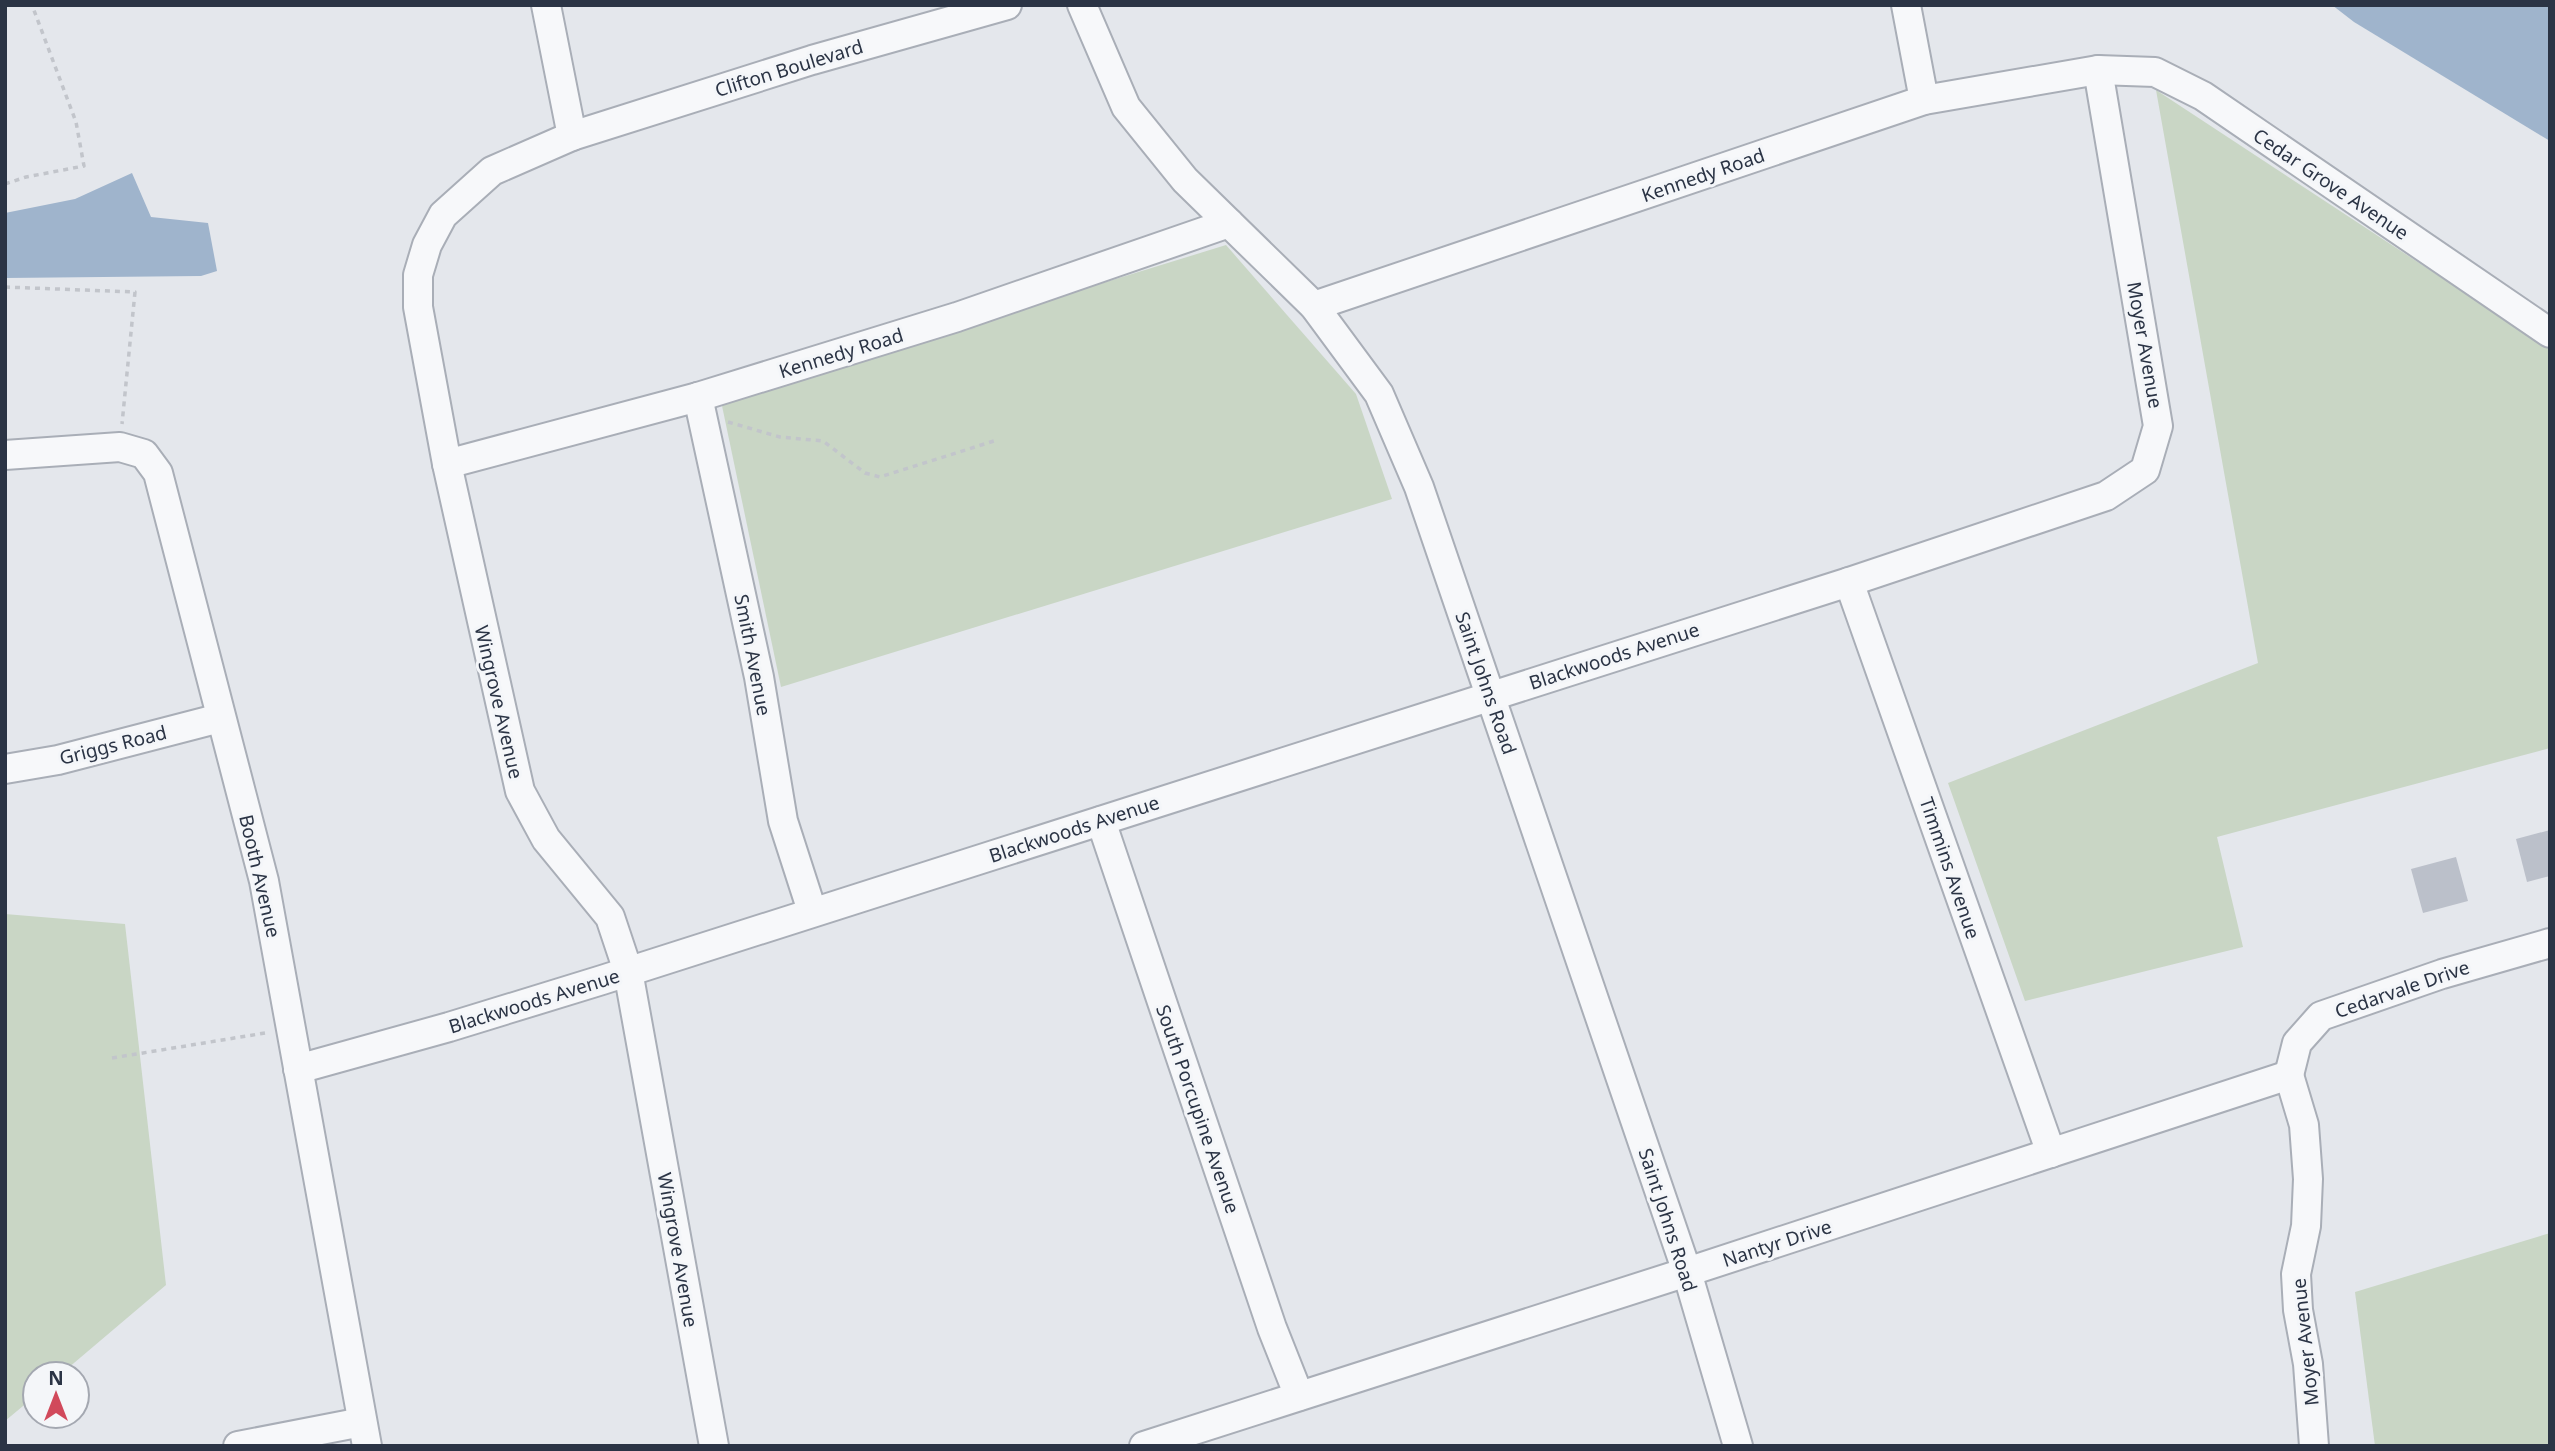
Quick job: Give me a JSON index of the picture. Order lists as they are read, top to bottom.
{
  "streets": {
    "street": [
      "Clifton Boulevard",
      "Kennedy Road",
      "Cedar Grove Avenue",
      "Moyer Avenue",
      "Smith Avenue",
      "Blackwoods Avenue",
      "Saint Johns Road",
      "Wingrove Avenue",
      "Griggs Road",
      "Timmins Avenue",
      "Booth Avenue",
      "Cedarvale Drive",
      "South Porcupine Avenue",
      "Nantyr Drive"
    ]
  },
  "crossings": [
    ["Clifton Boulevard", "Wingrove Avenue"],
    ["Kennedy Road", "Cedar Grove Avenue"],
    ["Kennedy Road", "Moyer Avenue"],
    ["Kennedy Road", "Smith Avenue"],
    ["Kennedy Road", "Saint Johns Road"],
    ["Kennedy Road", "Wingrove Avenue"],
    ["Cedar Grove Avenue", "Moyer Avenue"],
    ["Moyer Avenue", "Blackwoods Avenue"],
    ["Moyer Avenue", "Timmins Avenue"],
    ["Moyer Avenue", "Cedarvale Drive"],
    ["Moyer Avenue", "Nantyr Drive"],
    ["Smith Avenue", "Blackwoods Avenue"],
    ["Blackwoods Avenue", "Saint Johns Road"],
    ["Blackwoods Avenue", "Wingrove Avenue"],
    ["Blackwoods Avenue", "Timmins Avenue"],
    ["Blackwoods Avenue", "Booth Avenue"],
    ["Blackwoods Avenue", "South Porcupine Avenue"],
    ["Saint Johns Road", "Nantyr Drive"],
    ["Griggs Road", "Booth Avenue"],
    ["Timmins Avenue", "Nantyr Drive"],
    ["Cedarvale Drive", "Nantyr Drive"],
    ["South Porcupine Avenue", "Nantyr Drive"]
  ],
  "north": "top"
}
